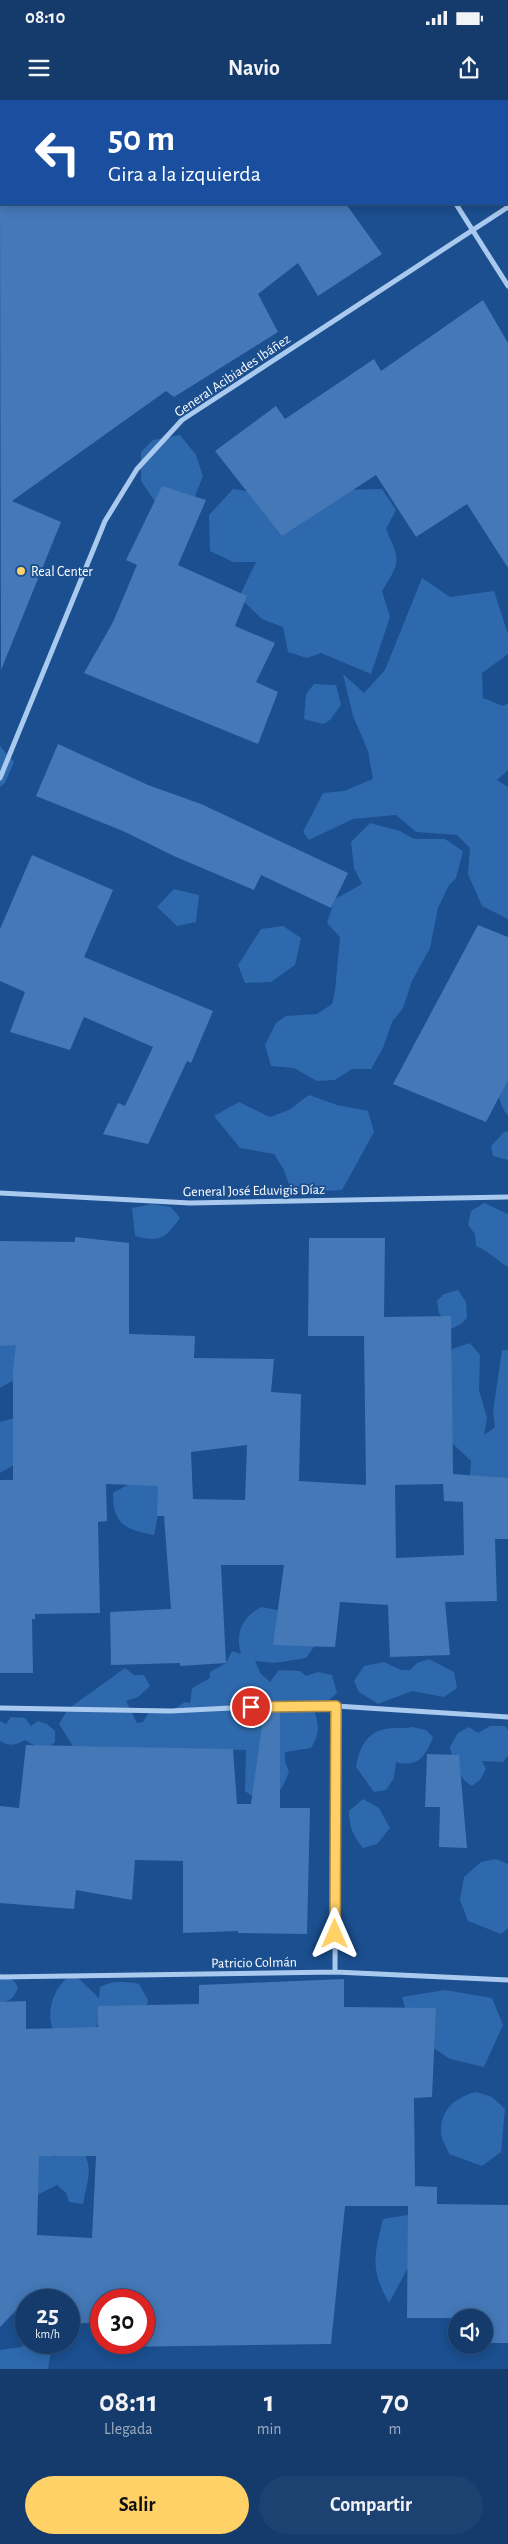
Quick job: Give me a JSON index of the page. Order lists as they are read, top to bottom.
{
  "streets": {
    "street": ["General Acibiades Ibáñez", "General José Eduvigis Díaz", "Patricio Colmán"]
  },
  "places": ["Real Center"],
  "page": {
    "status": "08:10",
    "header": "Navio",
    "turn": ["50 m", "Gira a la izquierda"],
    "speed": "25 km/h",
    "limit": "30",
    "eta": [
      "08:11",
      "Llegada",
      "1",
      "min",
      "70",
      "m"
    ],
    "buttons": ["Salir", "Compartir"]
  }
}
